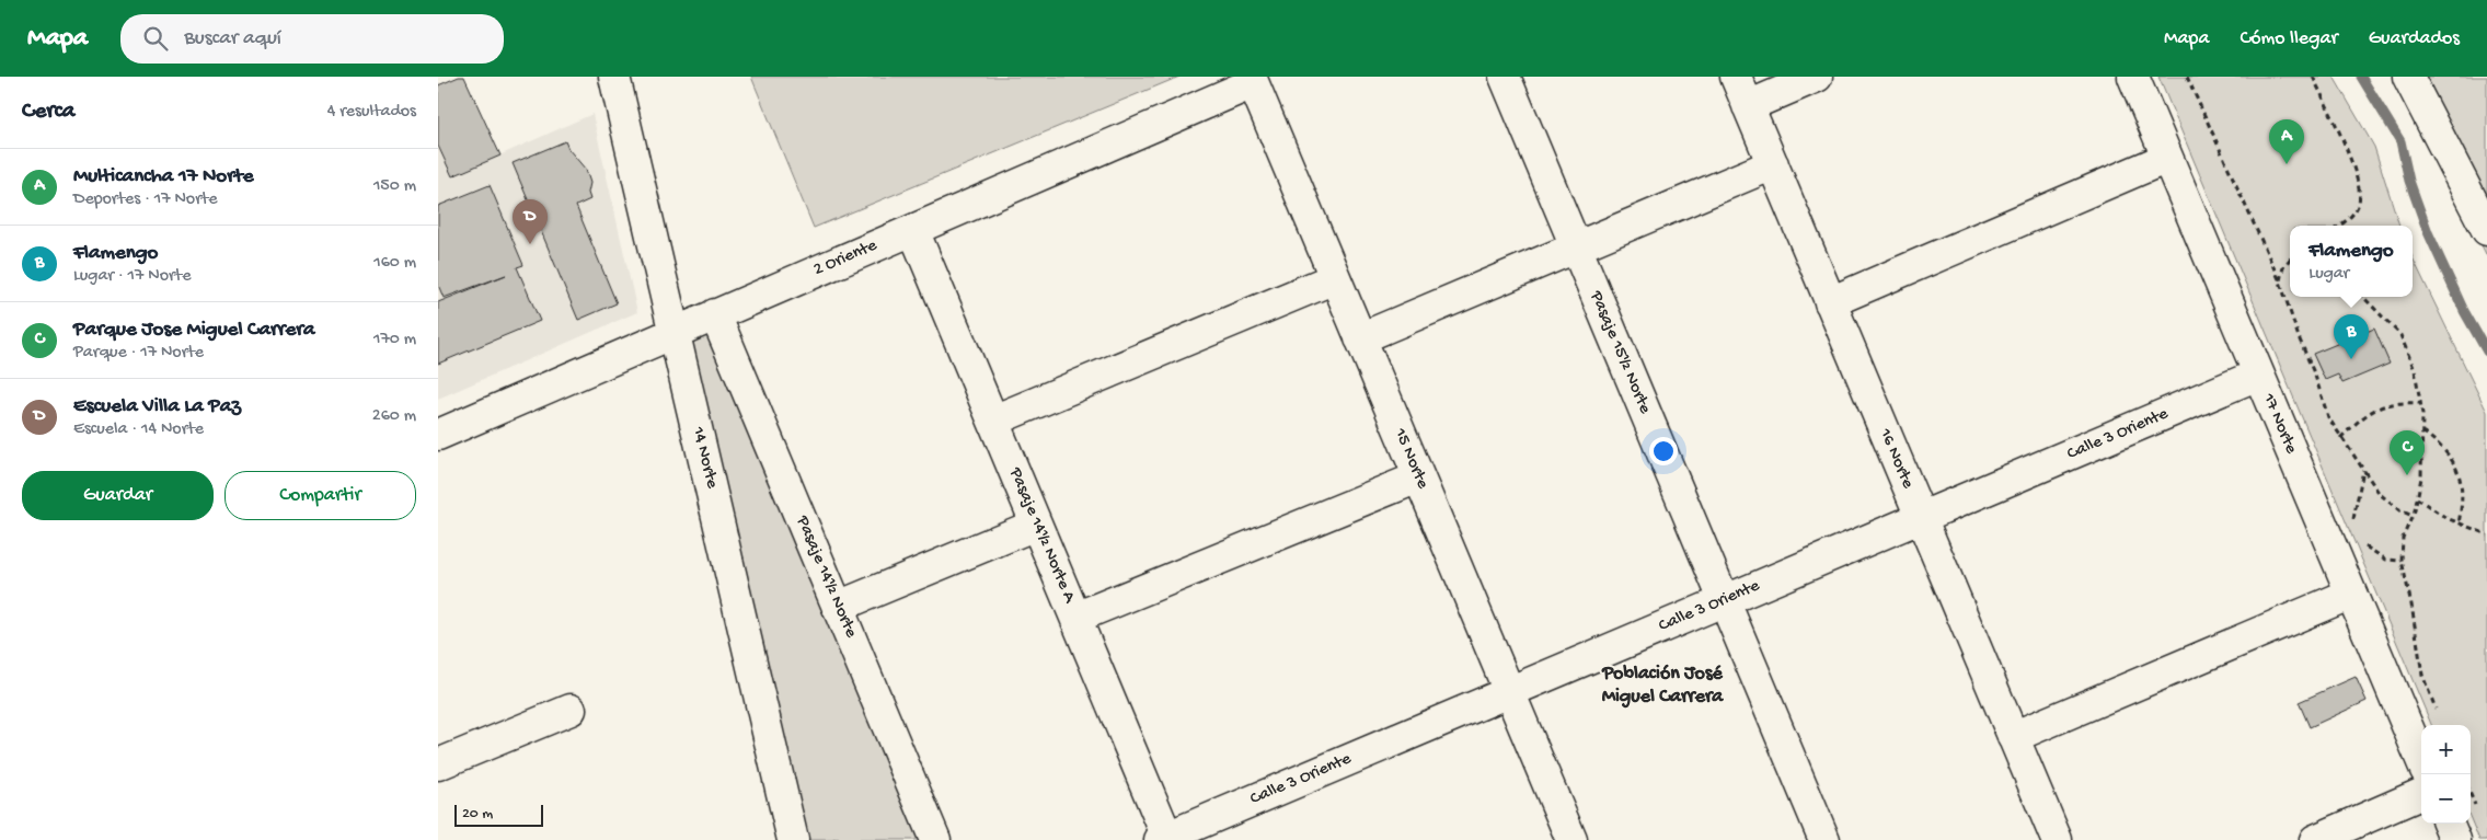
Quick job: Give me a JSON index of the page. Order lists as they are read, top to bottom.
{
  "streets": {
    "street": [
      "2 Oriente",
      "Pasaje 15½ Norte",
      "17 Norte",
      "Calle 3 Oriente",
      "14 Norte",
      "15 Norte",
      "16 Norte",
      "Pasaje 14½ Norte A",
      "Pasaje 14½ Norte"
    ]
  },
  "crossings": [
    ["2 Oriente", "14 Norte"],
    ["2 Oriente", "15 Norte"],
    ["2 Oriente", "Pasaje 14½ Norte A"],
    ["2 Oriente", "Pasaje 14½ Norte"],
    ["Pasaje 15½ Norte", "Calle 3 Oriente"],
    ["17 Norte", "Calle 3 Oriente"],
    ["Calle 3 Oriente", "15 Norte"],
    ["Calle 3 Oriente", "16 Norte"],
    ["Calle 3 Oriente", "Pasaje 14½ Norte A"]
  ],
  "districts": ["Población José Miguel Carrera"],
  "scale_bar": "20 m",
  "page": {
    "header": "Mapa",
    "search": "Buscar aquí",
    "nav": ["Mapa", "Cómo llegar", "Guardados"],
    "heading": ["Cerca", "4 resultados"],
    "pins": [
      "A",
      "D",
      "B",
      "C"
    ],
    "list": [
      {
        "mark": "A",
        "name": "Multicancha 17 Norte",
        "note": "Deportes · 17 Norte",
        "value": "150 m"
      },
      {
        "mark": "B",
        "name": "Flamengo",
        "note": "Lugar · 17 Norte",
        "value": "160 m"
      },
      {
        "mark": "C",
        "name": "Parque Jose Miguel Carrera",
        "note": "Parque · 17 Norte",
        "value": "170 m"
      },
      {
        "mark": "D",
        "name": "Escuela Villa La Paz",
        "note": "Escuela · 14 Norte",
        "value": "260 m"
      }
    ],
    "popup": ["Flamengo", "Lugar"],
    "buttons": ["Guardar", "Compartir"],
    "map_buttons": ["+", "−"],
    "scale": "20 m"
  }
}
